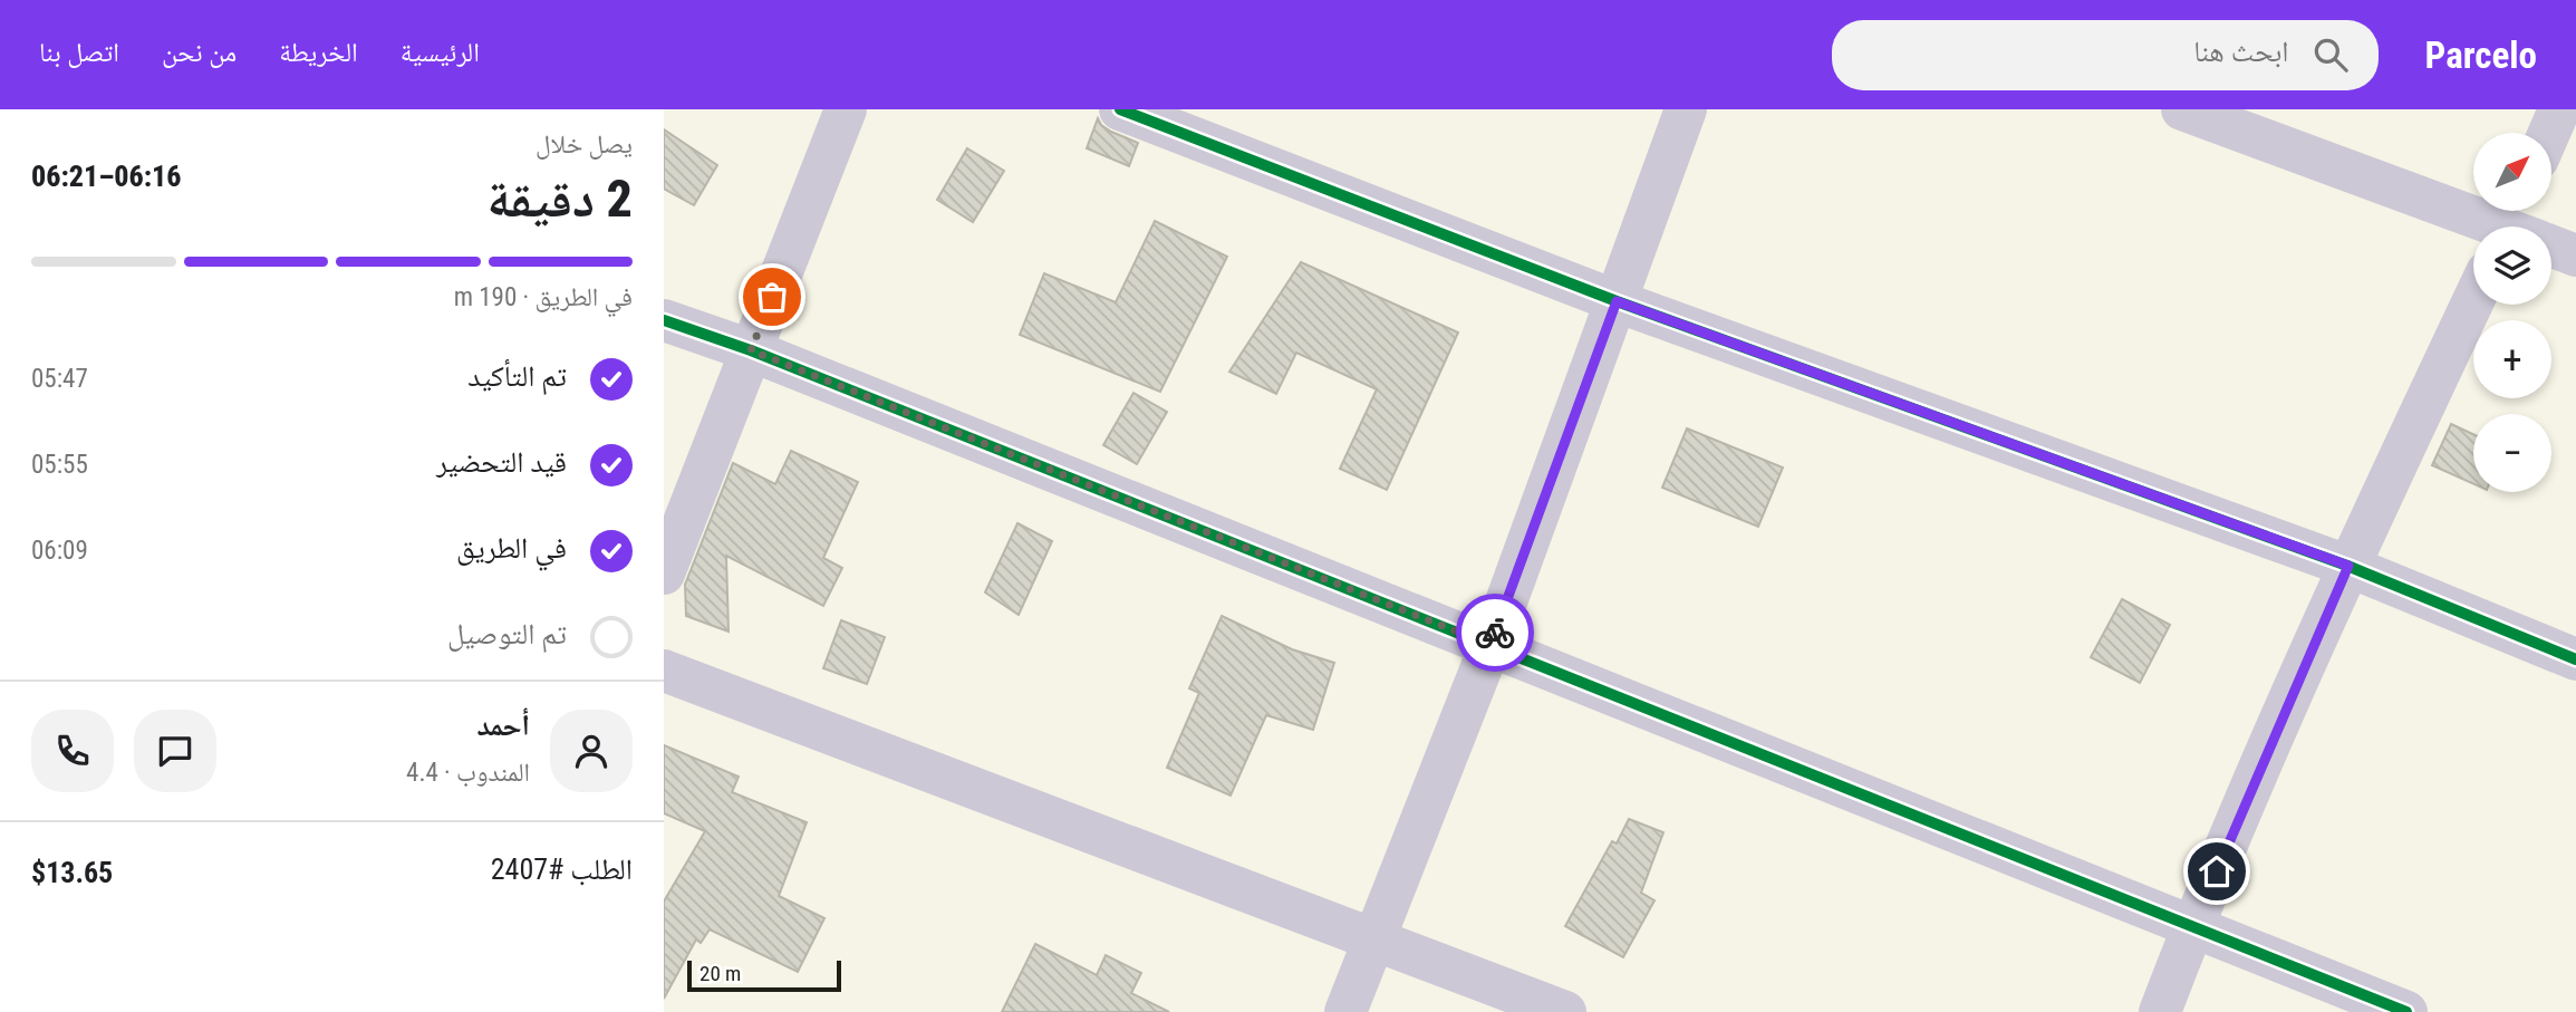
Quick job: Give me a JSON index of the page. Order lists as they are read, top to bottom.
{
  "scale_bar": "20 m",
  "north": "top right",
  "page": {
    "header": "Parcelo",
    "search": "ابحث هنا",
    "nav": [
      "الرئيسية",
      "الخريطة",
      "من نحن",
      "اتصل بنا"
    ],
    "heading": ["2 دقيقة", "يصل خلال", "06:16–06:21"],
    "panel": [
      "أحمد",
      "المندوب · 4.4",
      "الطلب #2407",
      "$13.65"
    ],
    "map_buttons": ["+", "−"],
    "bar": "في الطريق · 190 m",
    "list": [
      ["تم التأكيد", "05:47"],
      ["قيد التحضير", "05:55"],
      ["في الطريق", "06:09"],
      "تم التوصيل"
    ],
    "scale": "20 m"
  }
}
